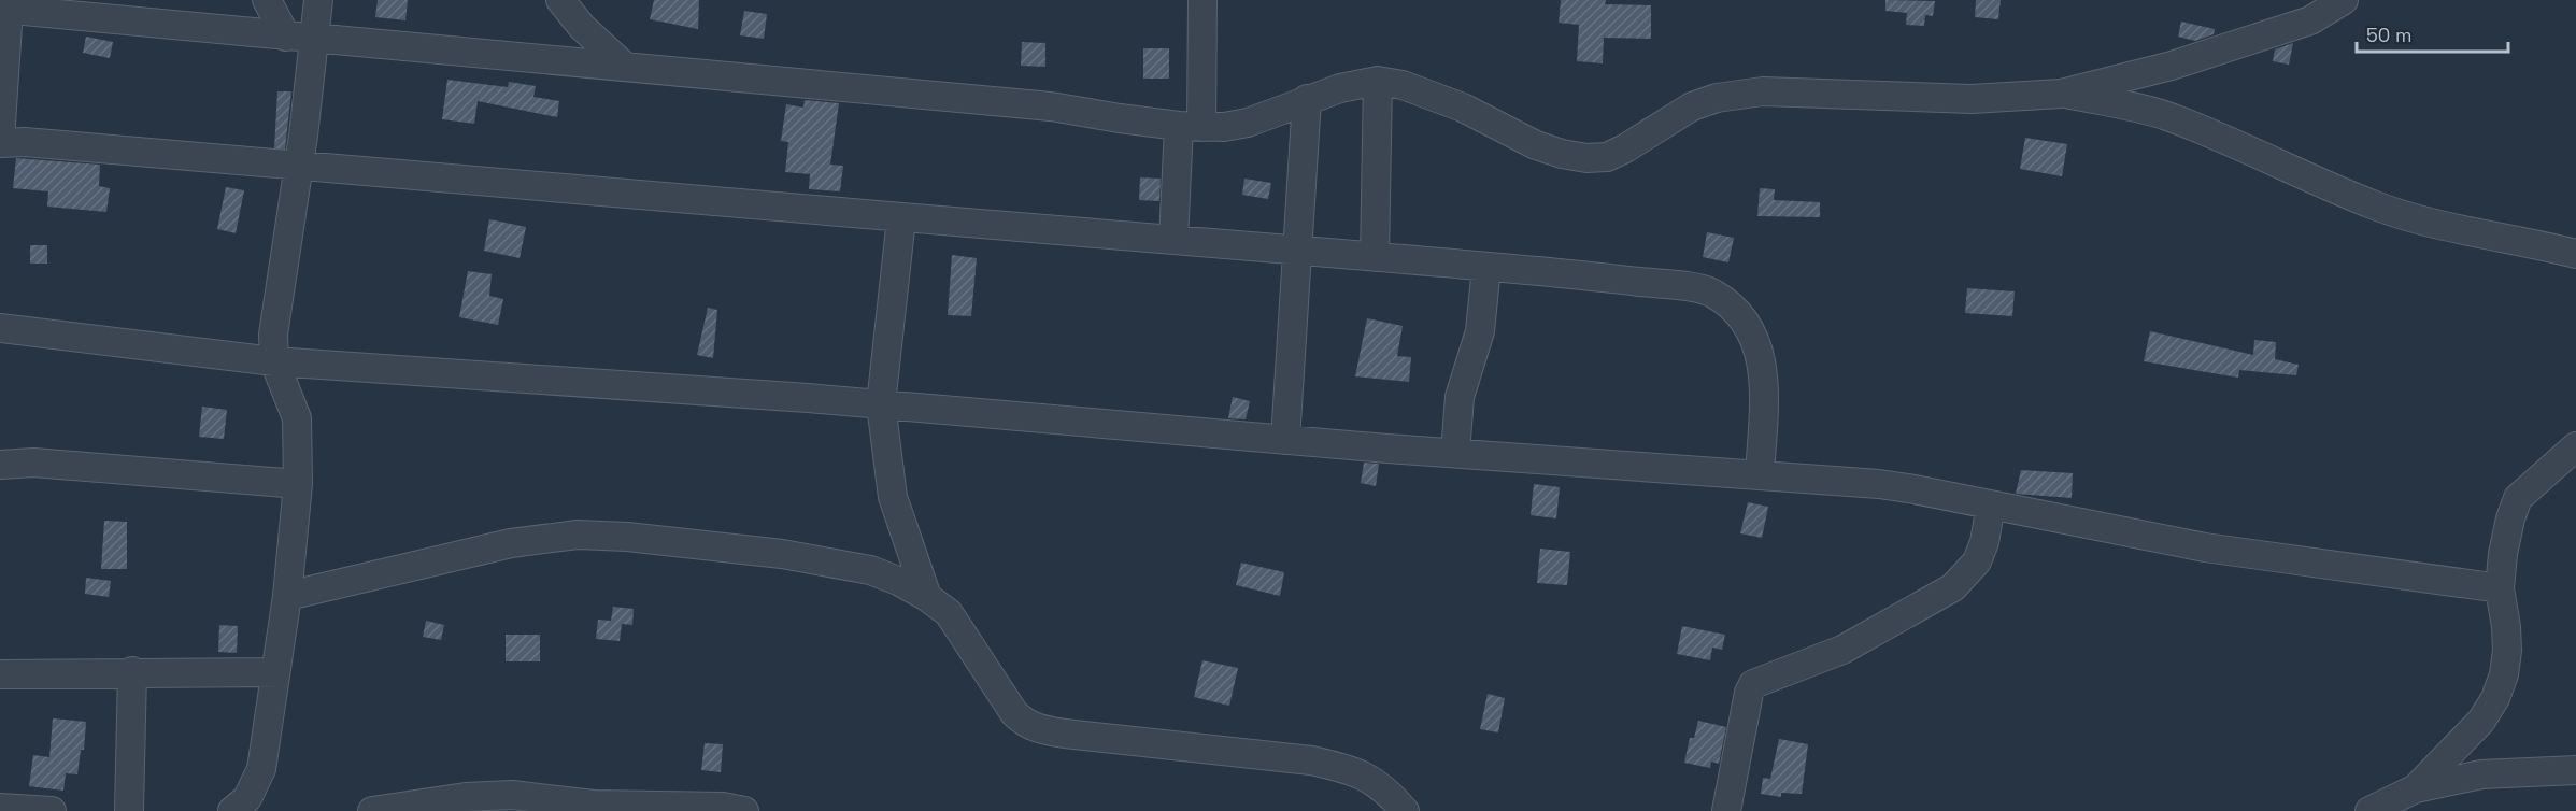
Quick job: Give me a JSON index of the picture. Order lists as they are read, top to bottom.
{
  "scale_bar": "50 m"
}
